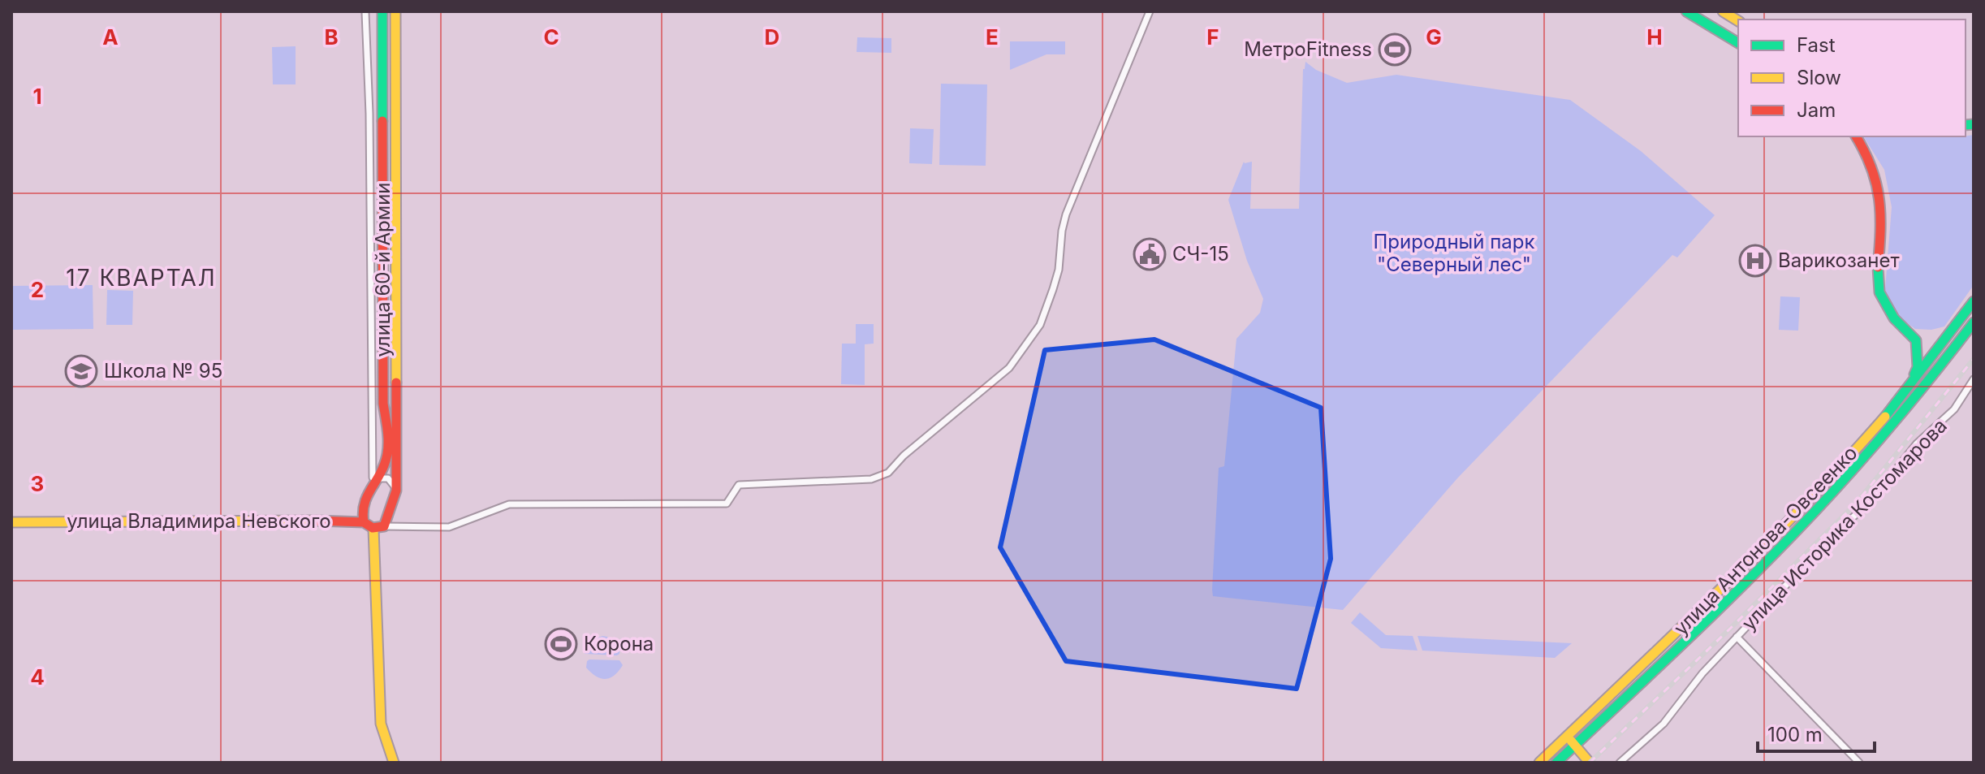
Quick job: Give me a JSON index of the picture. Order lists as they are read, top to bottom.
{
  "streets": {
    "main road": ["улица 60-й Армии", "улица Владимира Невского", "улица Антонова-Овсеенко"],
    "street": ["улица Историка Костомарова"]
  },
  "crossings": [
    ["улица 60-й Армии", "улица Владимира Невского"]
  ],
  "districts": ["17 КВАРТАЛ"],
  "parks": ["Природный парк \"Северный лес\""],
  "places": {
    "sports": ["МетроFitness", "Корона"],
    "public building": ["СЧ-15"],
    "hospital": ["Варикозанет"],
    "school or university": ["Школа № 95"]
  },
  "legend": ["Fast", "Slow", "Jam"],
  "scale_bar": "100 m",
  "grid": {
    "columns": [
      "A",
      "B",
      "C",
      "D",
      "E",
      "F",
      "G",
      "H"
    ],
    "rows": [
      "1",
      "2",
      "3",
      "4"
    ]
  }
}
